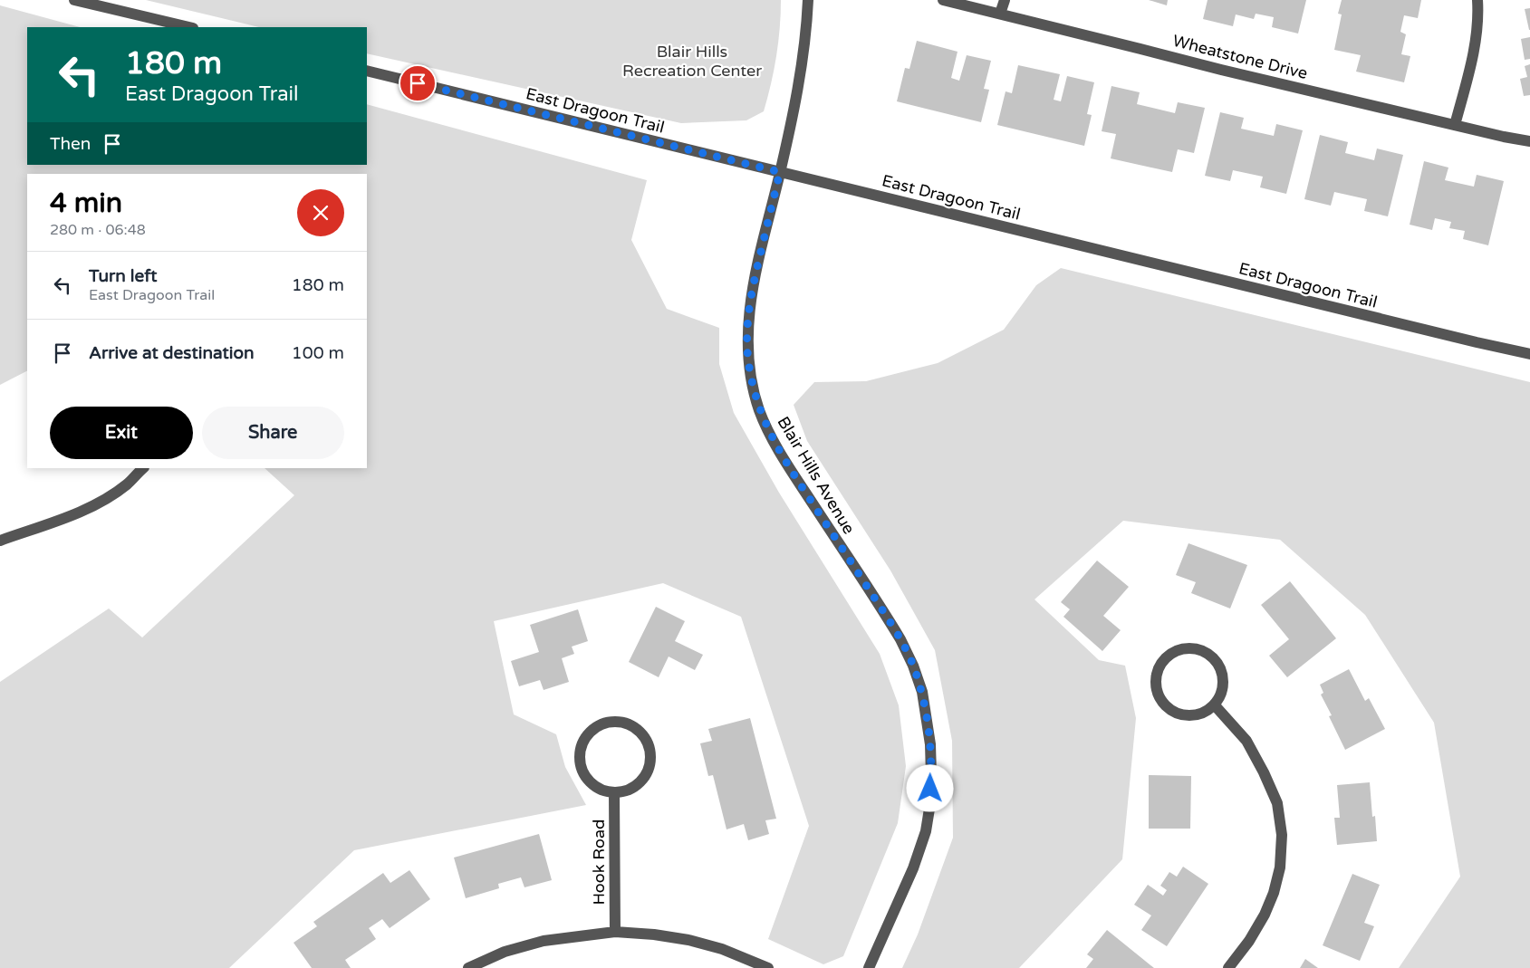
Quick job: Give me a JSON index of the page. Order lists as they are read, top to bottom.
{
  "streets": {
    "street": [
      "Wheatstone Drive",
      "East Dragoon Trail",
      "Blair Hills Avenue",
      "Hook Road"
    ]
  },
  "crossings": [
    ["East Dragoon Trail", "Blair Hills Avenue"]
  ],
  "parks": ["Blair Hills Recreation Center"],
  "page": {
    "turn": ["180 m", "East Dragoon Trail"],
    "then": "Then",
    "heading": ["4 min", "280 m · 06:48"],
    "list": [
      {
        "name": "Turn left",
        "note": "East Dragoon Trail",
        "value": "180 m"
      },
      {
        "name": "Arrive at destination",
        "value": "100 m"
      }
    ],
    "buttons": ["Exit", "Share"]
  }
}
